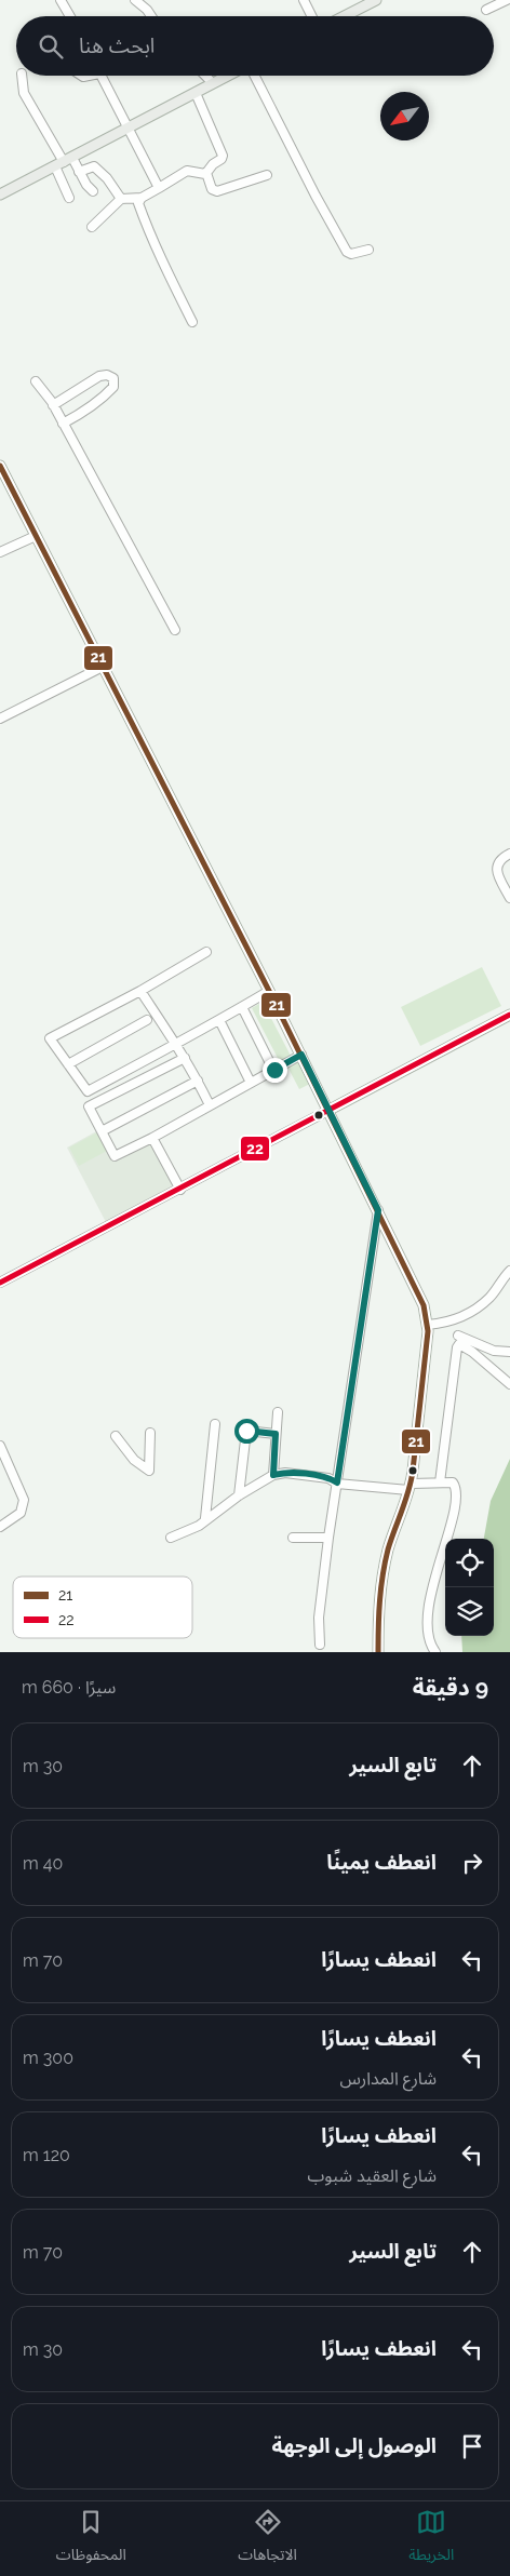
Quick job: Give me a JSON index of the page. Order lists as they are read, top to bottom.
{
  "lines": ["transit line 21", "transit line 22"],
  "legend": ["21", "22"],
  "north": "bottom left",
  "page": {
    "search": "ابحث هنا",
    "heading": ["9 دقيقة", "سيرًا · 660 m"],
    "list": [
      ["تابع السير", "30 m"],
      ["انعطف يمينًا", "40 m"],
      ["انعطف يسارًا", "70 m"],
      ["انعطف يسارًا", "شارع المدارس", "300 m"],
      ["انعطف يسارًا", "شارع العقيد شبوب", "120 m"],
      ["تابع السير", "70 m"],
      ["انعطف يسارًا", "30 m"],
      "الوصول إلى الوجهة"
    ],
    "nav": ["الخريطة", "الاتجاهات", "المحفوظات"]
  }
}
